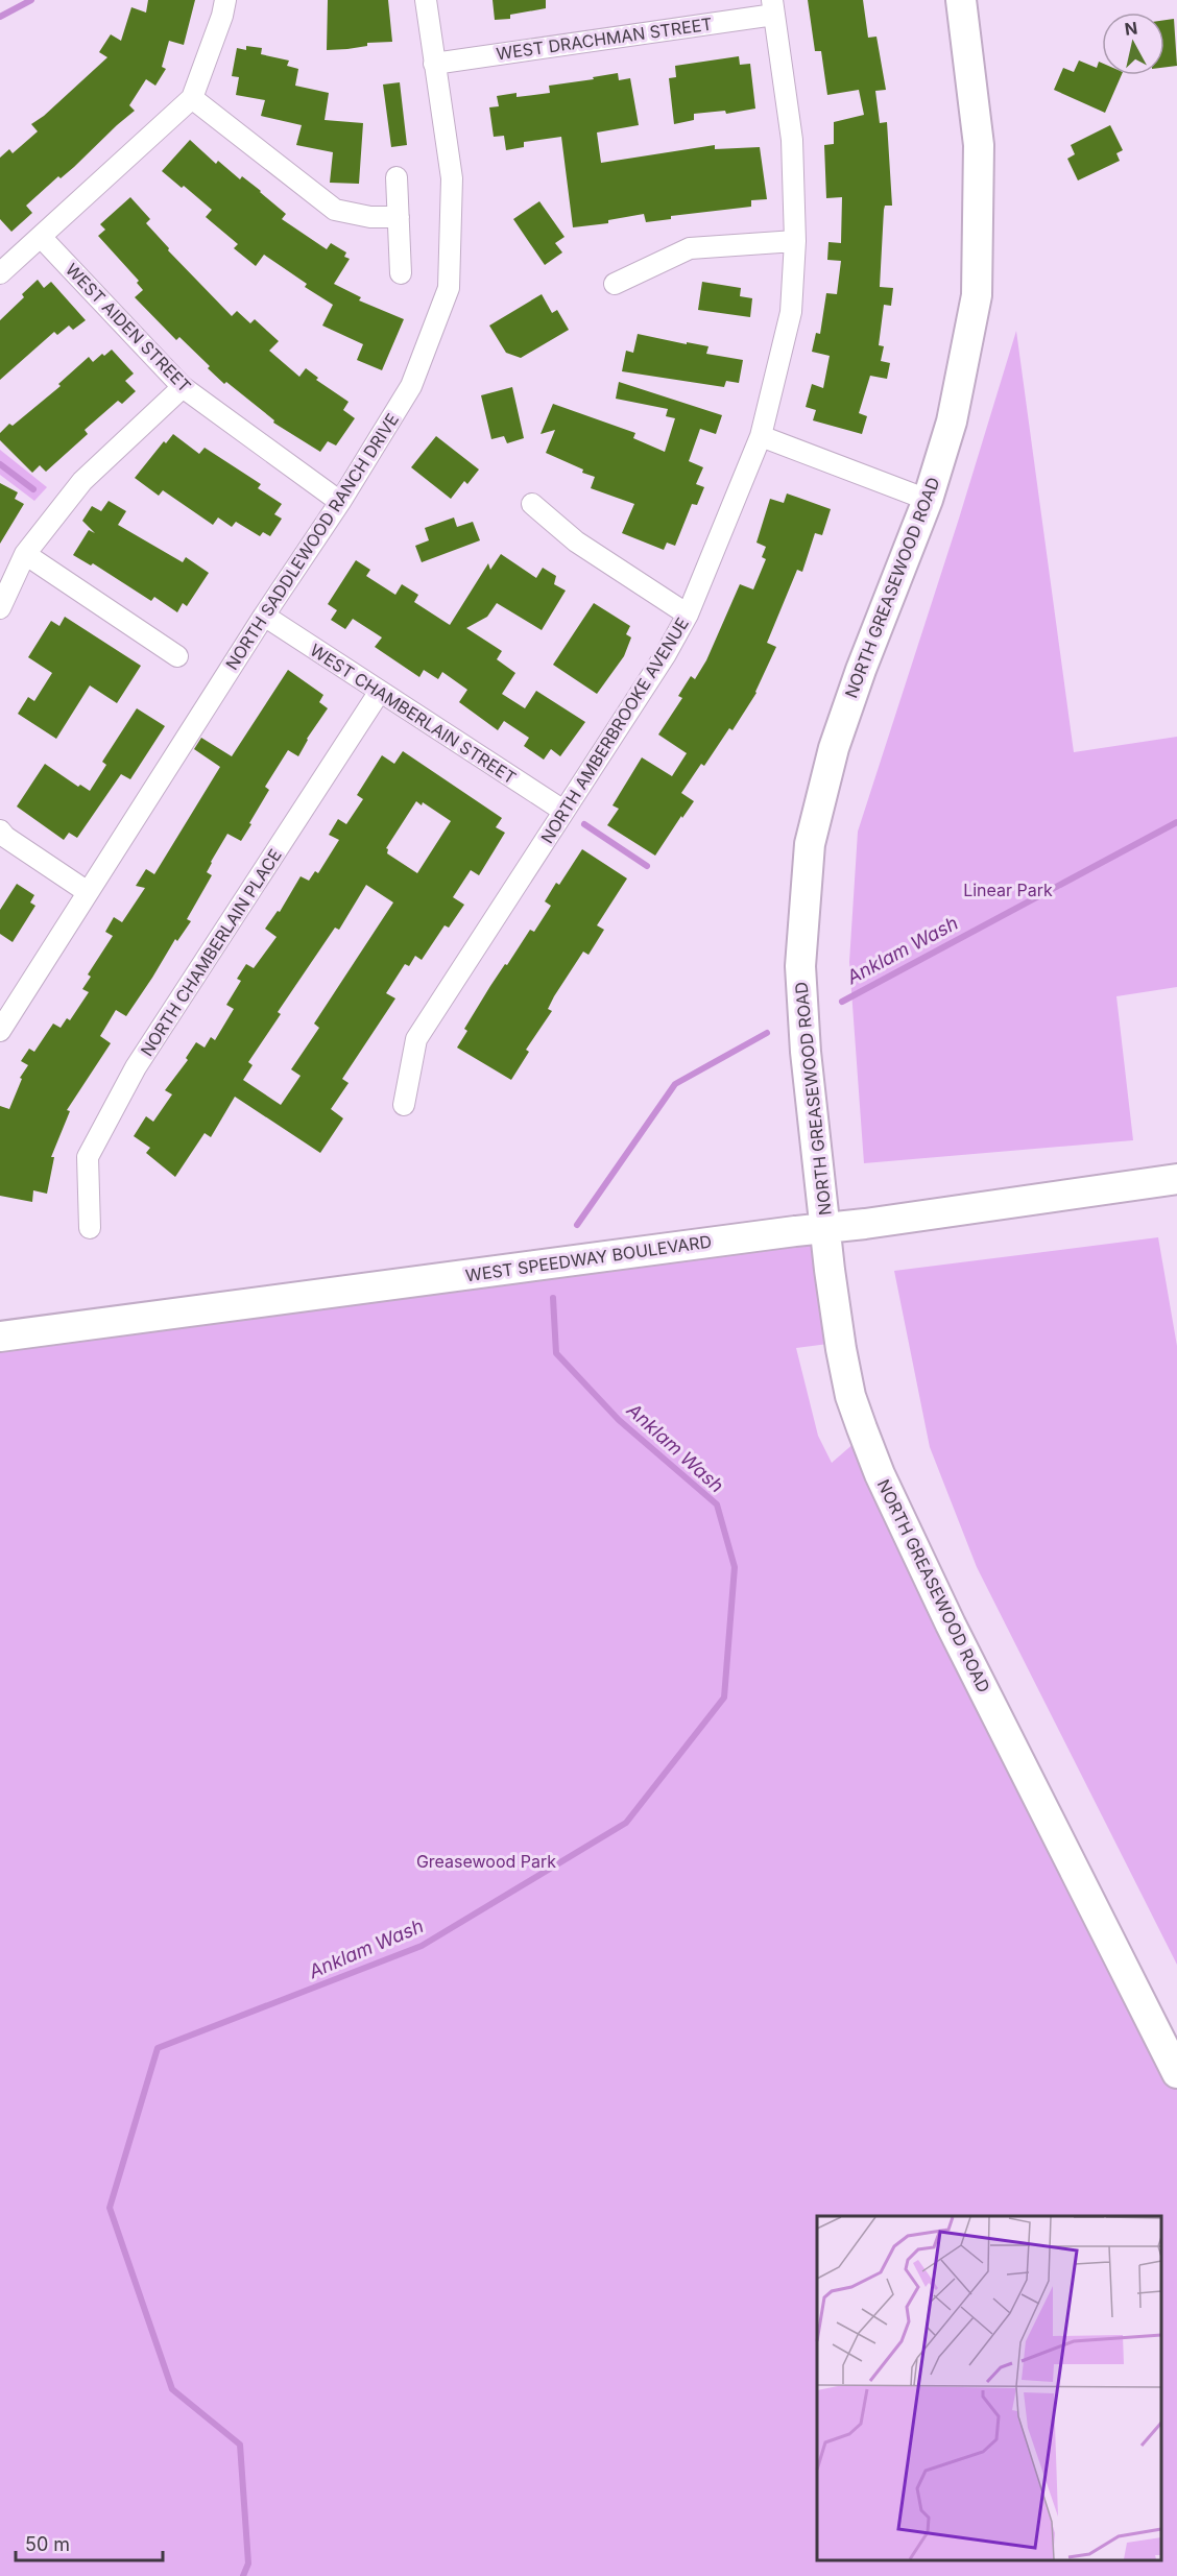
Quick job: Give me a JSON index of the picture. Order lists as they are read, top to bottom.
{
  "streets": {
    "main road": ["NORTH GREASEWOOD ROAD", "WEST SPEEDWAY BOULEVARD"],
    "street": [
      "WEST DRACHMAN STREET",
      "WEST AIDEN STREET",
      "NORTH SADDLEWOOD RANCH DRIVE",
      "WEST CHAMBERLAIN STREET",
      "NORTH AMBERBROOKE AVENUE",
      "NORTH CHAMBERLAIN PLACE"
    ]
  },
  "crossings": [
    ["WEST DRACHMAN STREET", "NORTH SADDLEWOOD RANCH DRIVE"],
    ["WEST DRACHMAN STREET", "NORTH AMBERBROOKE AVENUE"],
    ["WEST AIDEN STREET", "NORTH SADDLEWOOD RANCH DRIVE"],
    ["NORTH SADDLEWOOD RANCH DRIVE", "WEST CHAMBERLAIN STREET"],
    ["NORTH GREASEWOOD ROAD", "WEST SPEEDWAY BOULEVARD"],
    ["WEST CHAMBERLAIN STREET", "NORTH AMBERBROOKE AVENUE"],
    ["WEST CHAMBERLAIN STREET", "NORTH CHAMBERLAIN PLACE"]
  ],
  "water": ["Anklam Wash"],
  "parks": ["Linear Park", "Greasewood Park"],
  "scale_bar": "50 m",
  "north": "top"
}
